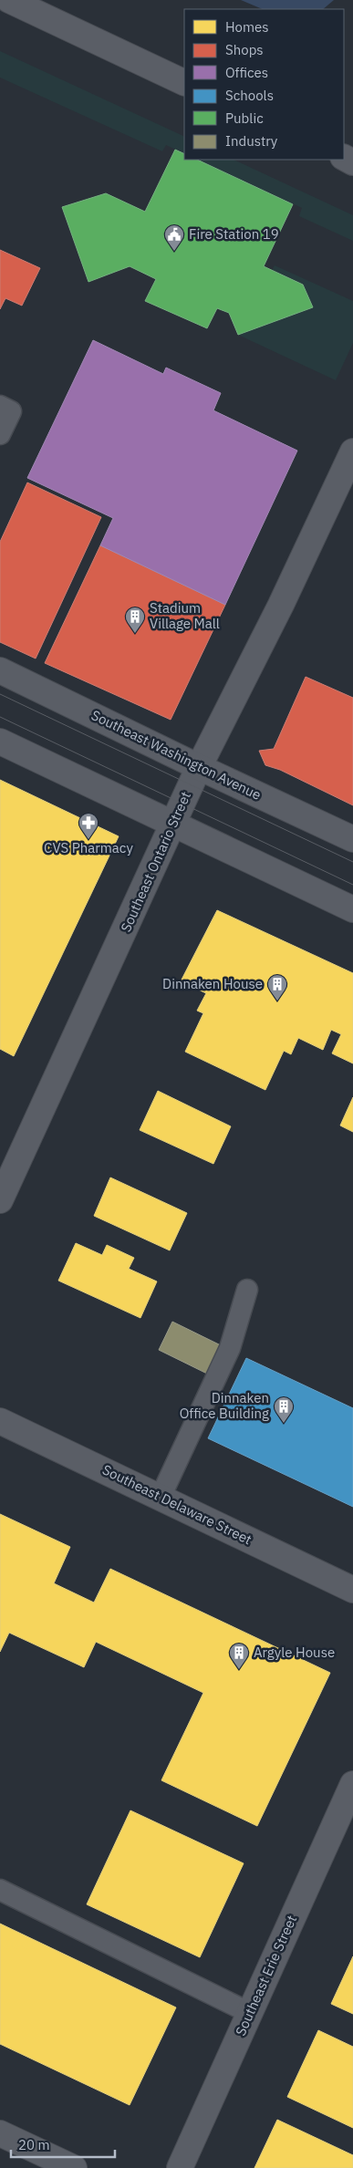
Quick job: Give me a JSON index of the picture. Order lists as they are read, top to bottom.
{
  "streets": {
    "street": [
      "Southeast Washington Avenue",
      "Southeast Ontario Street",
      "Southeast Delaware Street",
      "Southeast Erie Street"
    ]
  },
  "crossings": [
    ["Southeast Washington Avenue", "Southeast Ontario Street"]
  ],
  "places": {
    "public building": ["Fire Station 19"],
    "building": [
      "Stadium Village Mall",
      "Dinnaken House",
      "Dinnaken Office Building",
      "Argyle House"
    ],
    "pharmacy": ["CVS Pharmacy"]
  },
  "legend": [
    "Homes",
    "Shops",
    "Offices",
    "Schools",
    "Public",
    "Industry"
  ],
  "scale_bar": "20 m"
}
